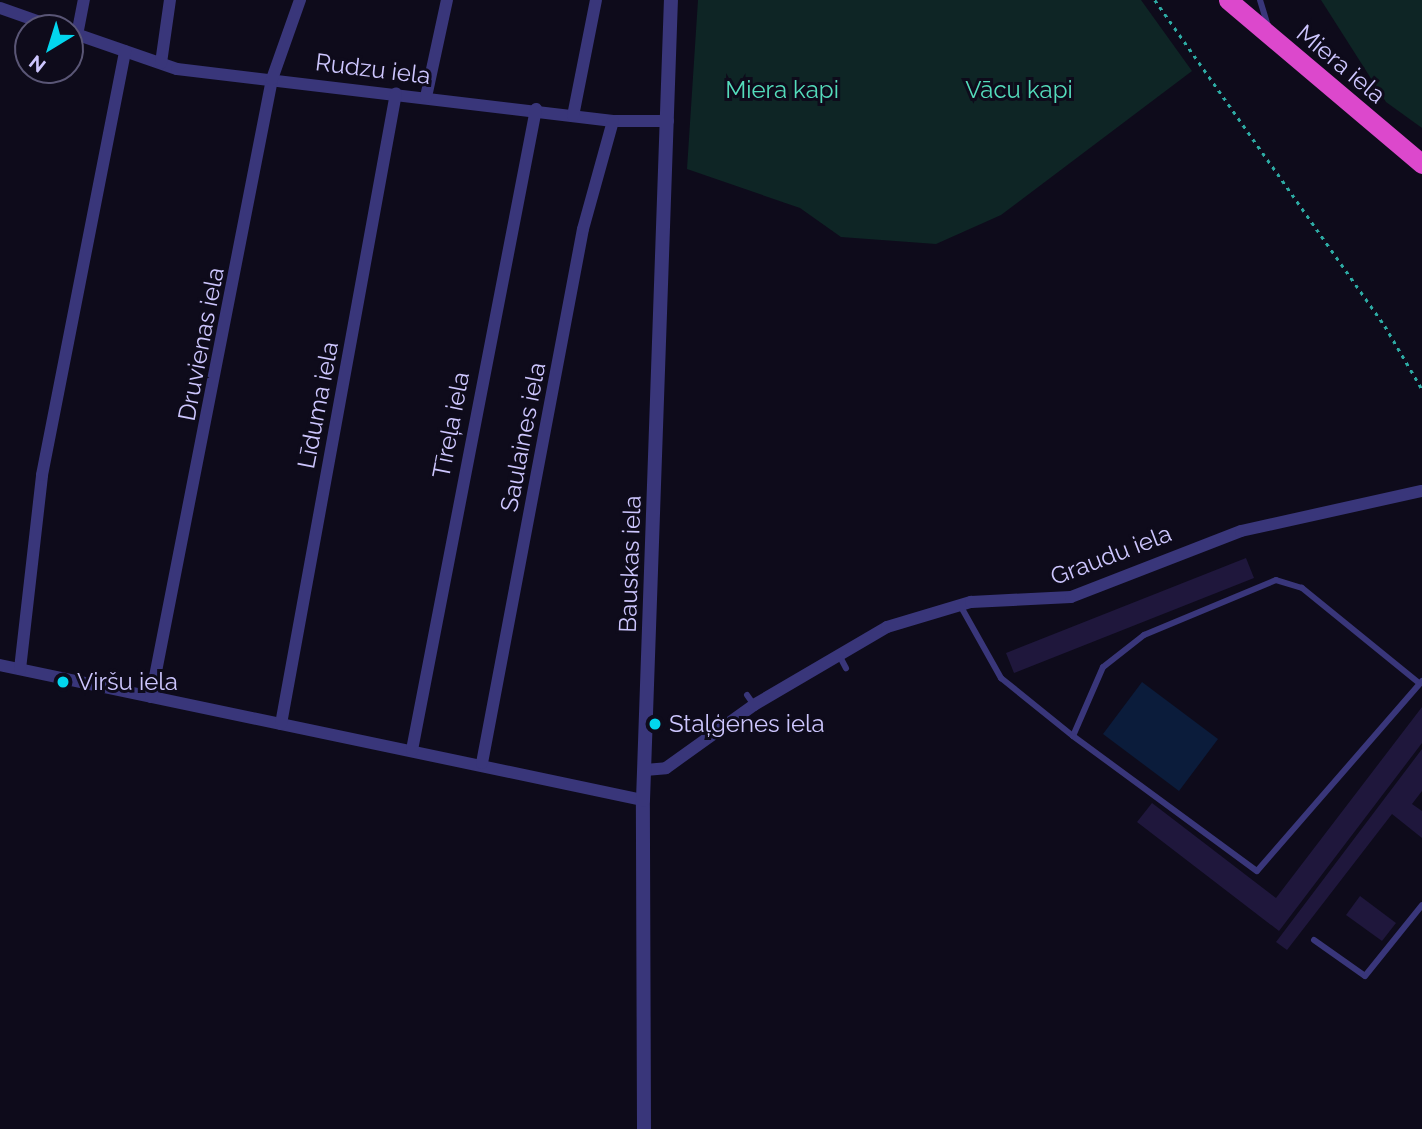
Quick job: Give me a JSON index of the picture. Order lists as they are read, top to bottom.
{
  "streets": {
    "highway": ["Miera iela"],
    "street": [
      "Rudzu iela",
      "Druvienas iela",
      "Līduma iela",
      "Tīreļa iela",
      "Saulaines iela",
      "Graudu iela",
      "Bauskas iela"
    ]
  },
  "crossings": [
    ["Rudzu iela", "Druvienas iela"],
    ["Rudzu iela", "Līduma iela"],
    ["Rudzu iela", "Tīreļa iela"],
    ["Rudzu iela", "Saulaines iela"],
    ["Rudzu iela", "Bauskas iela"],
    ["Graudu iela", "Bauskas iela"]
  ],
  "parks": ["Miera kapi", "Vācu kapi"],
  "places": ["Viršu iela", "Staļģenes iela"],
  "north": "bottom left"
}
